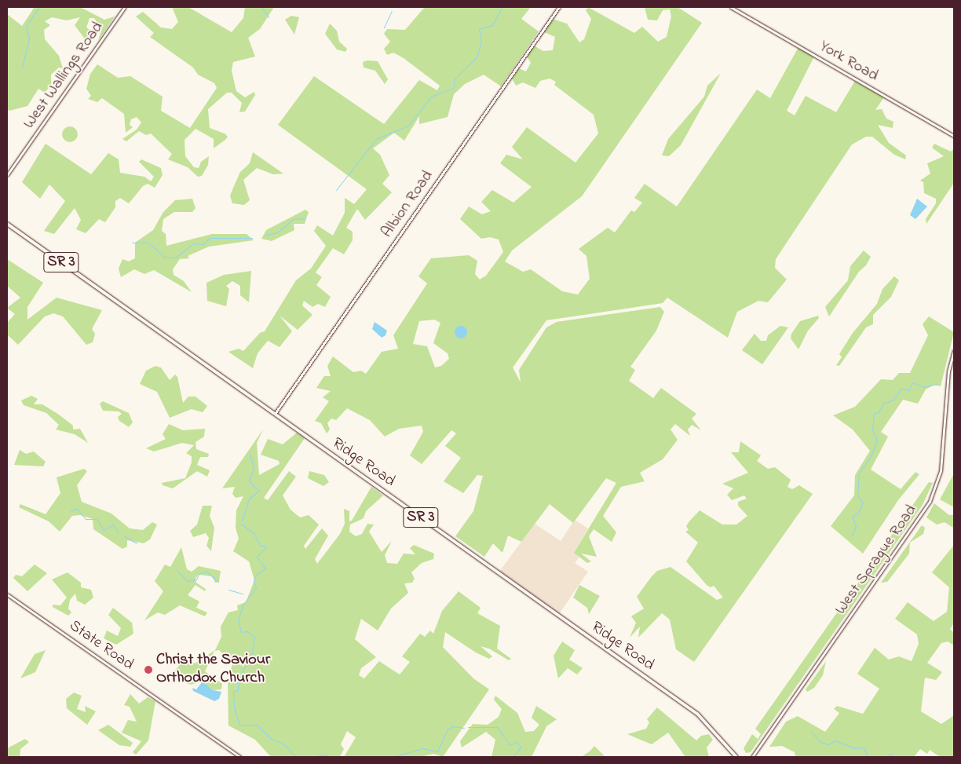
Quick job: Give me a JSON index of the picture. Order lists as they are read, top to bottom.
{
  "streets": {
    "main road": ["SR 3", "Ridge Road", "State Road"],
    "street": [
      "York Road",
      "West Wallings Road",
      "Albion Road",
      "West Sprague Road"
    ]
  },
  "crossings": [
    ["Albion Road", "Ridge Road"]
  ],
  "places": ["Christ the Saviour Orthodox Church"]
}
